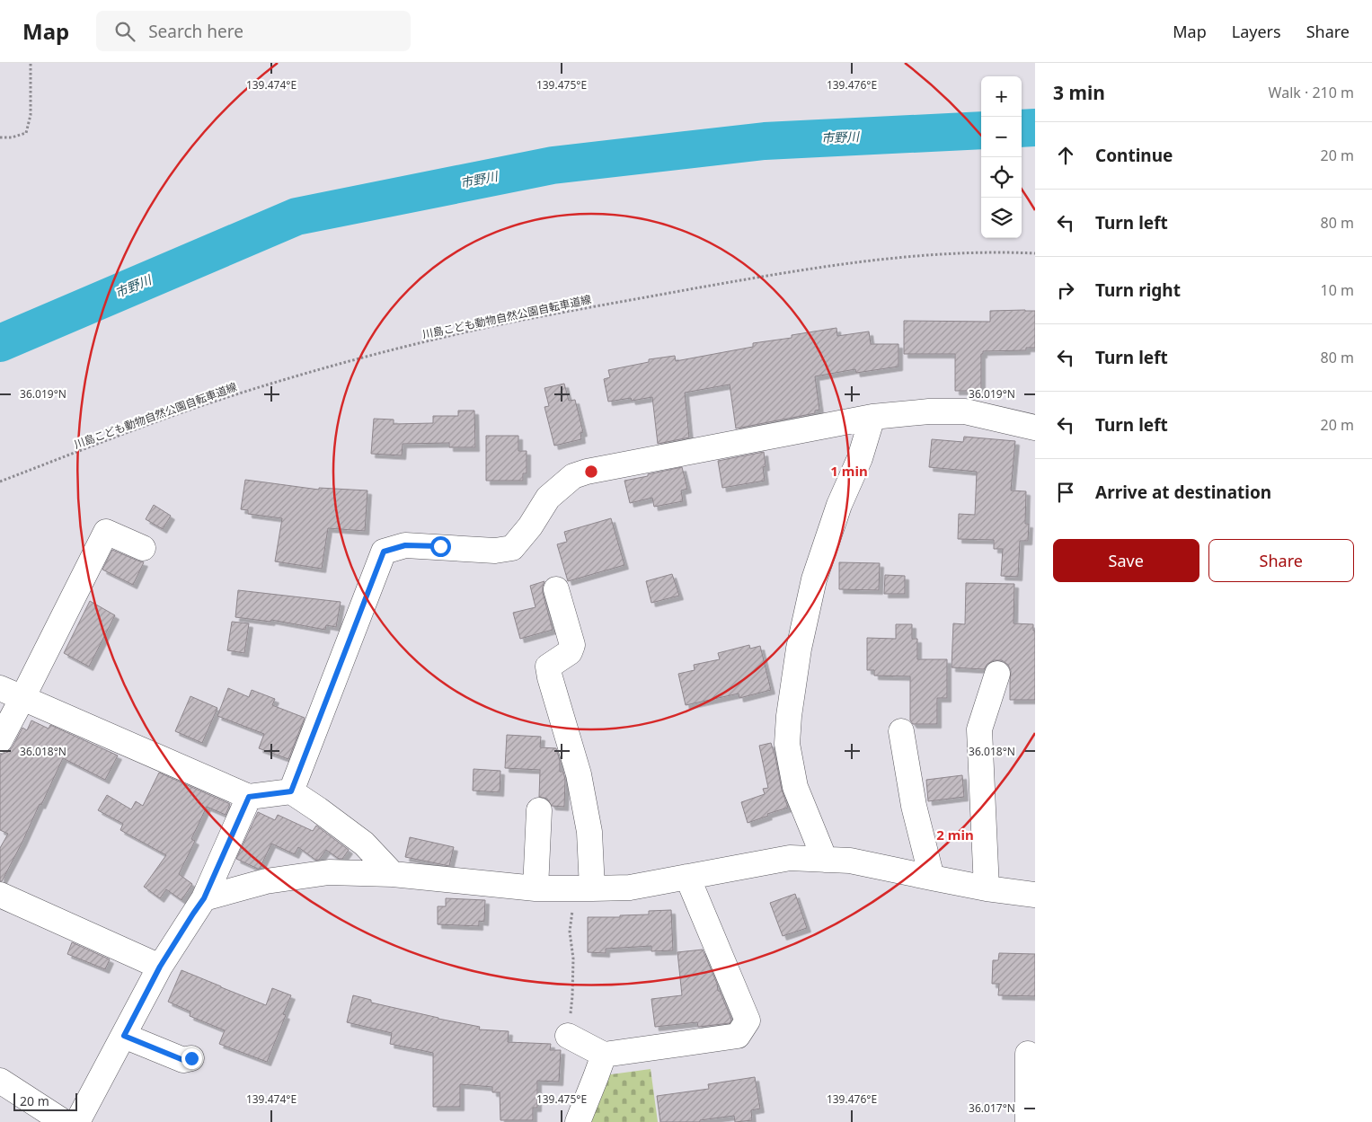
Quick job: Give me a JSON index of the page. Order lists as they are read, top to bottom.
{
  "streets": {
    "path": ["川島こども動物自然公園自転車道線"]
  },
  "water": ["市野川"],
  "scale_bar": "20 m",
  "page": {
    "header": "Map",
    "search": "Search here",
    "nav": ["Map", "Layers", "Share"],
    "heading": ["3 min", "Walk · 210 m"],
    "map_buttons": ["+", "−"],
    "list": [
      ["Continue", "20 m"],
      ["Turn left", "80 m"],
      ["Turn right", "10 m"],
      ["Turn left", "80 m"],
      ["Turn left", "20 m"],
      "Arrive at destination"
    ],
    "buttons": ["Save", "Share"],
    "scale": "20 m"
  },
  "coordinates": [
    "139.474°E",
    "139.475°E",
    "139.476°E",
    "36.019°N",
    "36.018°N",
    "36.017°N"
  ],
  "rings": ["1 min", "2 min"]
}
